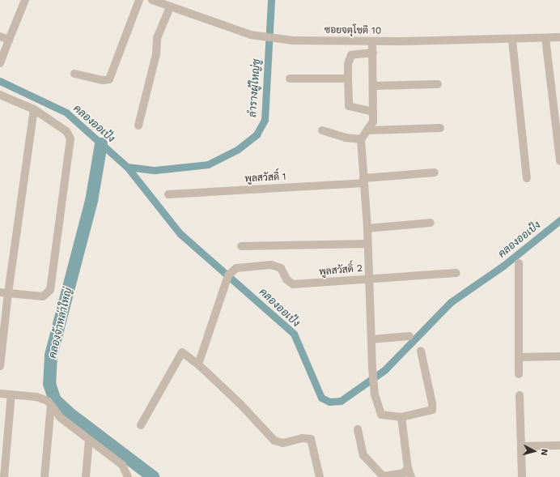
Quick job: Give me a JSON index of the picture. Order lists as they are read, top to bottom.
{
  "streets": {
    "street": ["ซอยจตุโชติ 10", "พูลสวัสดิ์ 1", "พูลสวัสดิ์ 2"]
  },
  "water": ["ลำรางผู้ใหญ่ชู", "คลองออเป้ง", "คลองจ้าหล่าใหญ่"],
  "north": "right"
}
